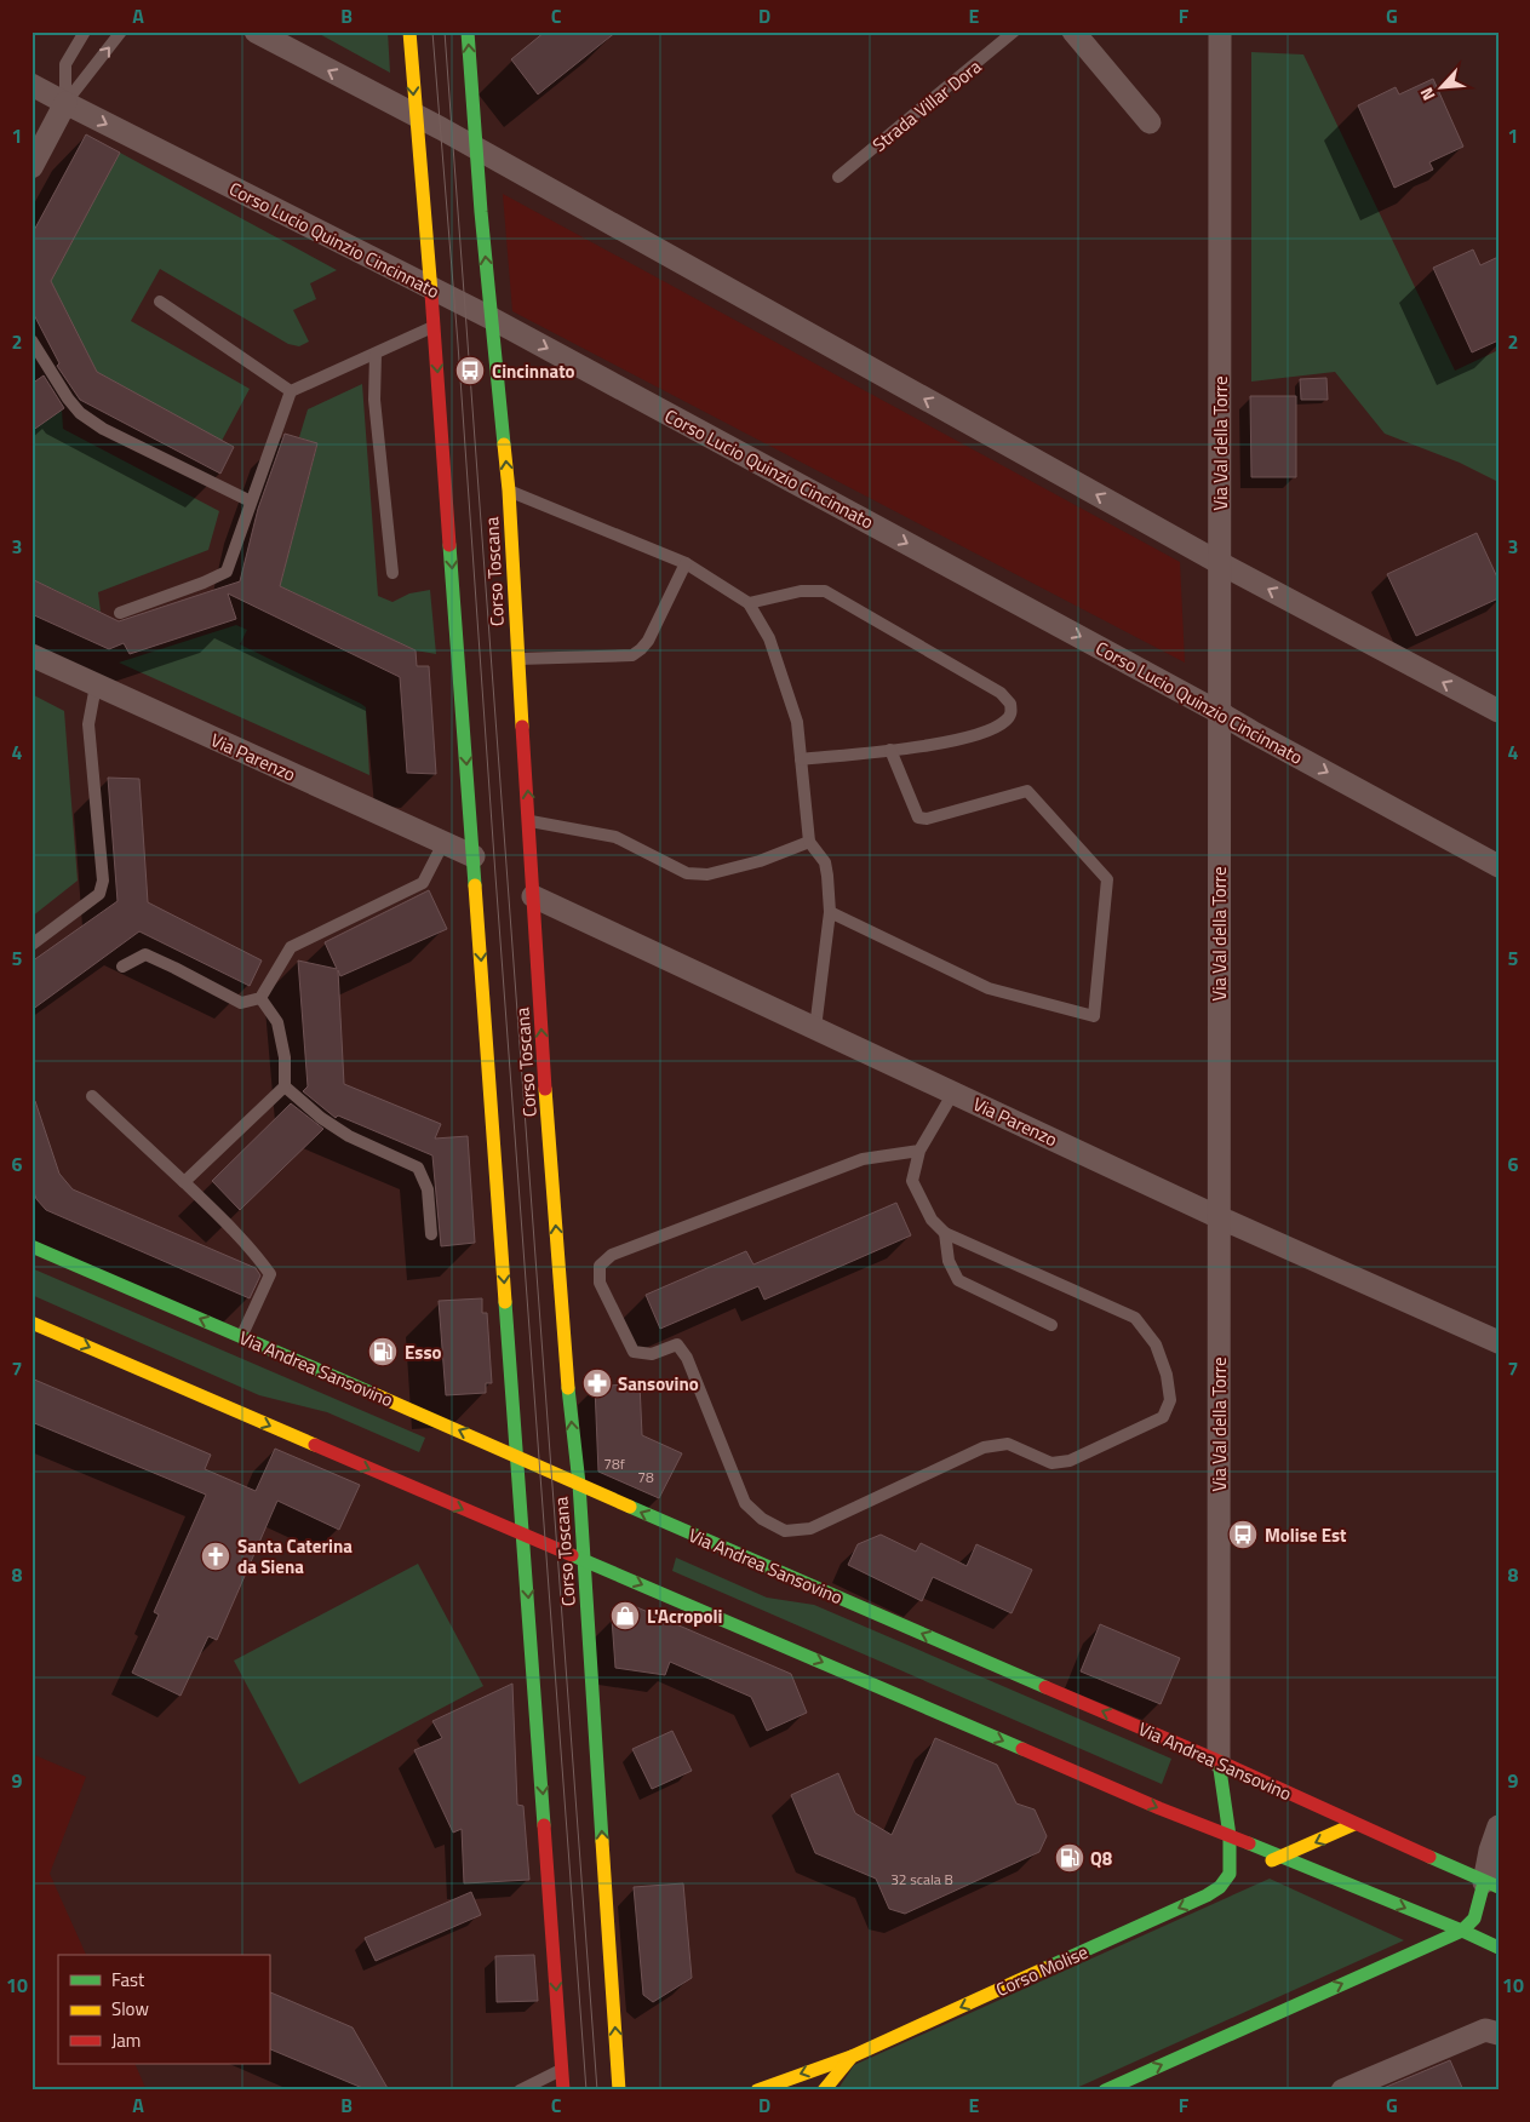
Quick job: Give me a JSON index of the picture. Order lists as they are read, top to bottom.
{
  "streets": {
    "street": [
      "Corso Lucio Quinzio Cincinnato",
      "Via Val della Torre",
      "Corso Toscana",
      "Via Parenzo",
      "Via Andrea Sansovino",
      "Corso Molise"
    ],
    "lane": ["Strada Villar Dora"]
  },
  "crossings": [
    ["Corso Lucio Quinzio Cincinnato", "Via Val della Torre"],
    ["Corso Lucio Quinzio Cincinnato", "Corso Toscana"],
    ["Via Val della Torre", "Via Parenzo"],
    ["Via Val della Torre", "Via Andrea Sansovino"],
    ["Via Val della Torre", "Corso Molise"],
    ["Corso Toscana", "Via Parenzo"],
    ["Corso Toscana", "Via Andrea Sansovino"]
  ],
  "one_way": ["Corso Molise"],
  "places": {
    "bus stop": ["Cincinnato", "Molise Est"],
    "fuel station": ["Esso", "Q8"],
    "pharmacy": ["Sansovino"],
    "church": ["Santa Caterina da Siena"],
    "shop": ["L'Acropoli"]
  },
  "house_numbers": ["78f", "78", "32 scala B"],
  "legend": ["Fast", "Slow", "Jam"],
  "north": "bottom left",
  "grid": {
    "columns": [
      "A",
      "B",
      "C",
      "D",
      "E",
      "F",
      "G"
    ],
    "rows": [
      "1",
      "2",
      "3",
      "4",
      "5",
      "6",
      "7",
      "8",
      "9",
      "10"
    ]
  }
}
